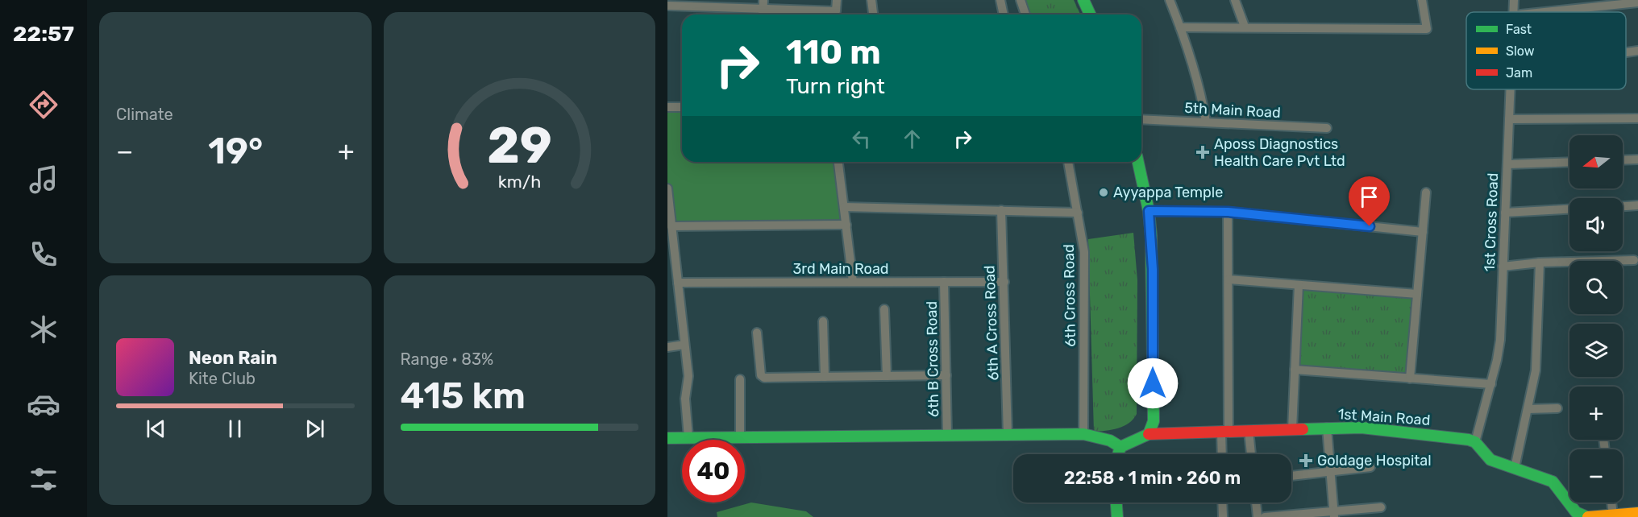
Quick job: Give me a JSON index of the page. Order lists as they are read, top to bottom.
{
  "streets": {
    "street": [
      "5th Main Road",
      "1st Cross Road",
      "3rd Main Road",
      "6th Cross Road",
      "6th A Cross Road",
      "6th B Cross Road",
      "1st Main Road"
    ]
  },
  "crossings": [
    ["1st Cross Road", "1st Main Road"],
    ["3rd Main Road", "6th A Cross Road"],
    ["3rd Main Road", "6th B Cross Road"]
  ],
  "places": {
    "health": ["Aposs Diagnostics Health Care Pvt Ltd", "Goldage Hospital"],
    "other": ["Ayyappa Temple"]
  },
  "legend": ["Fast", "Slow", "Jam"],
  "north": "left",
  "page": {
    "tabs": "22:57",
    "tile": [
      "Climate",
      ["Range · 83%", "415 km"]
    ],
    "turn": ["110 m", "Turn right"],
    "heat": ["−", "19°", "+"],
    "map_buttons": ["+", "−"],
    "song": ["Neon Rain", "Kite Club"],
    "limit": "40",
    "trip": "22:58 · 1 min · 260 m",
    "gauge": ["29", "km/h"]
  }
}
